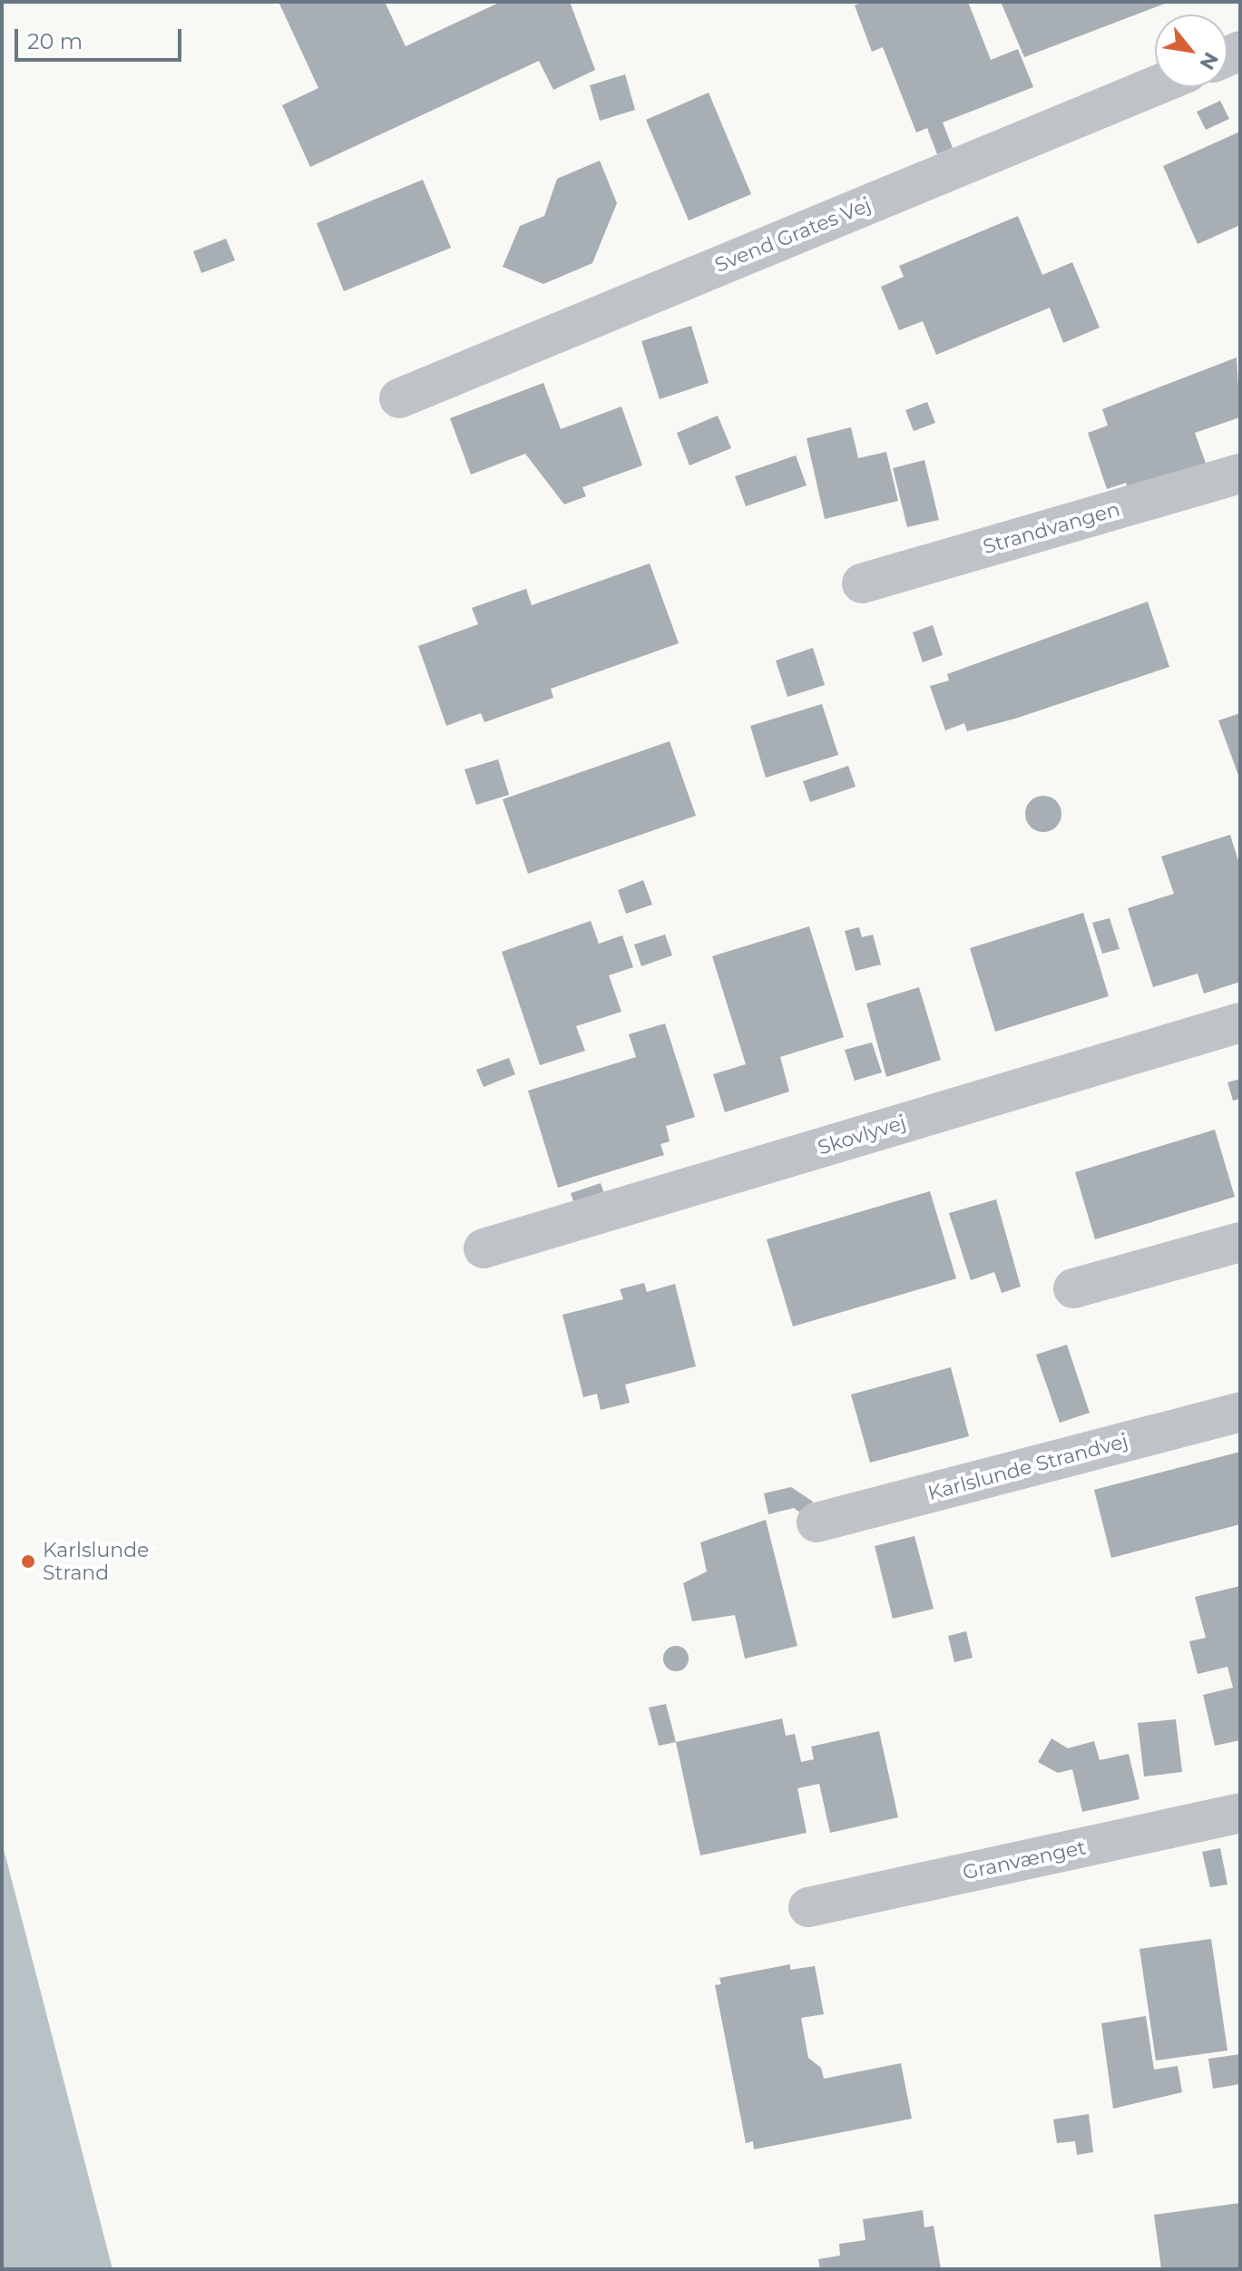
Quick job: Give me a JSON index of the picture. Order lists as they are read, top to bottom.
{
  "streets": {
    "street": [
      "Svend Grates Vej",
      "Strandvangen",
      "Skovlyvej",
      "Karlslunde Strandvej",
      "Granvænget"
    ]
  },
  "places": ["Karlslunde Strand"],
  "scale_bar": "20 m",
  "north": "bottom right"
}
